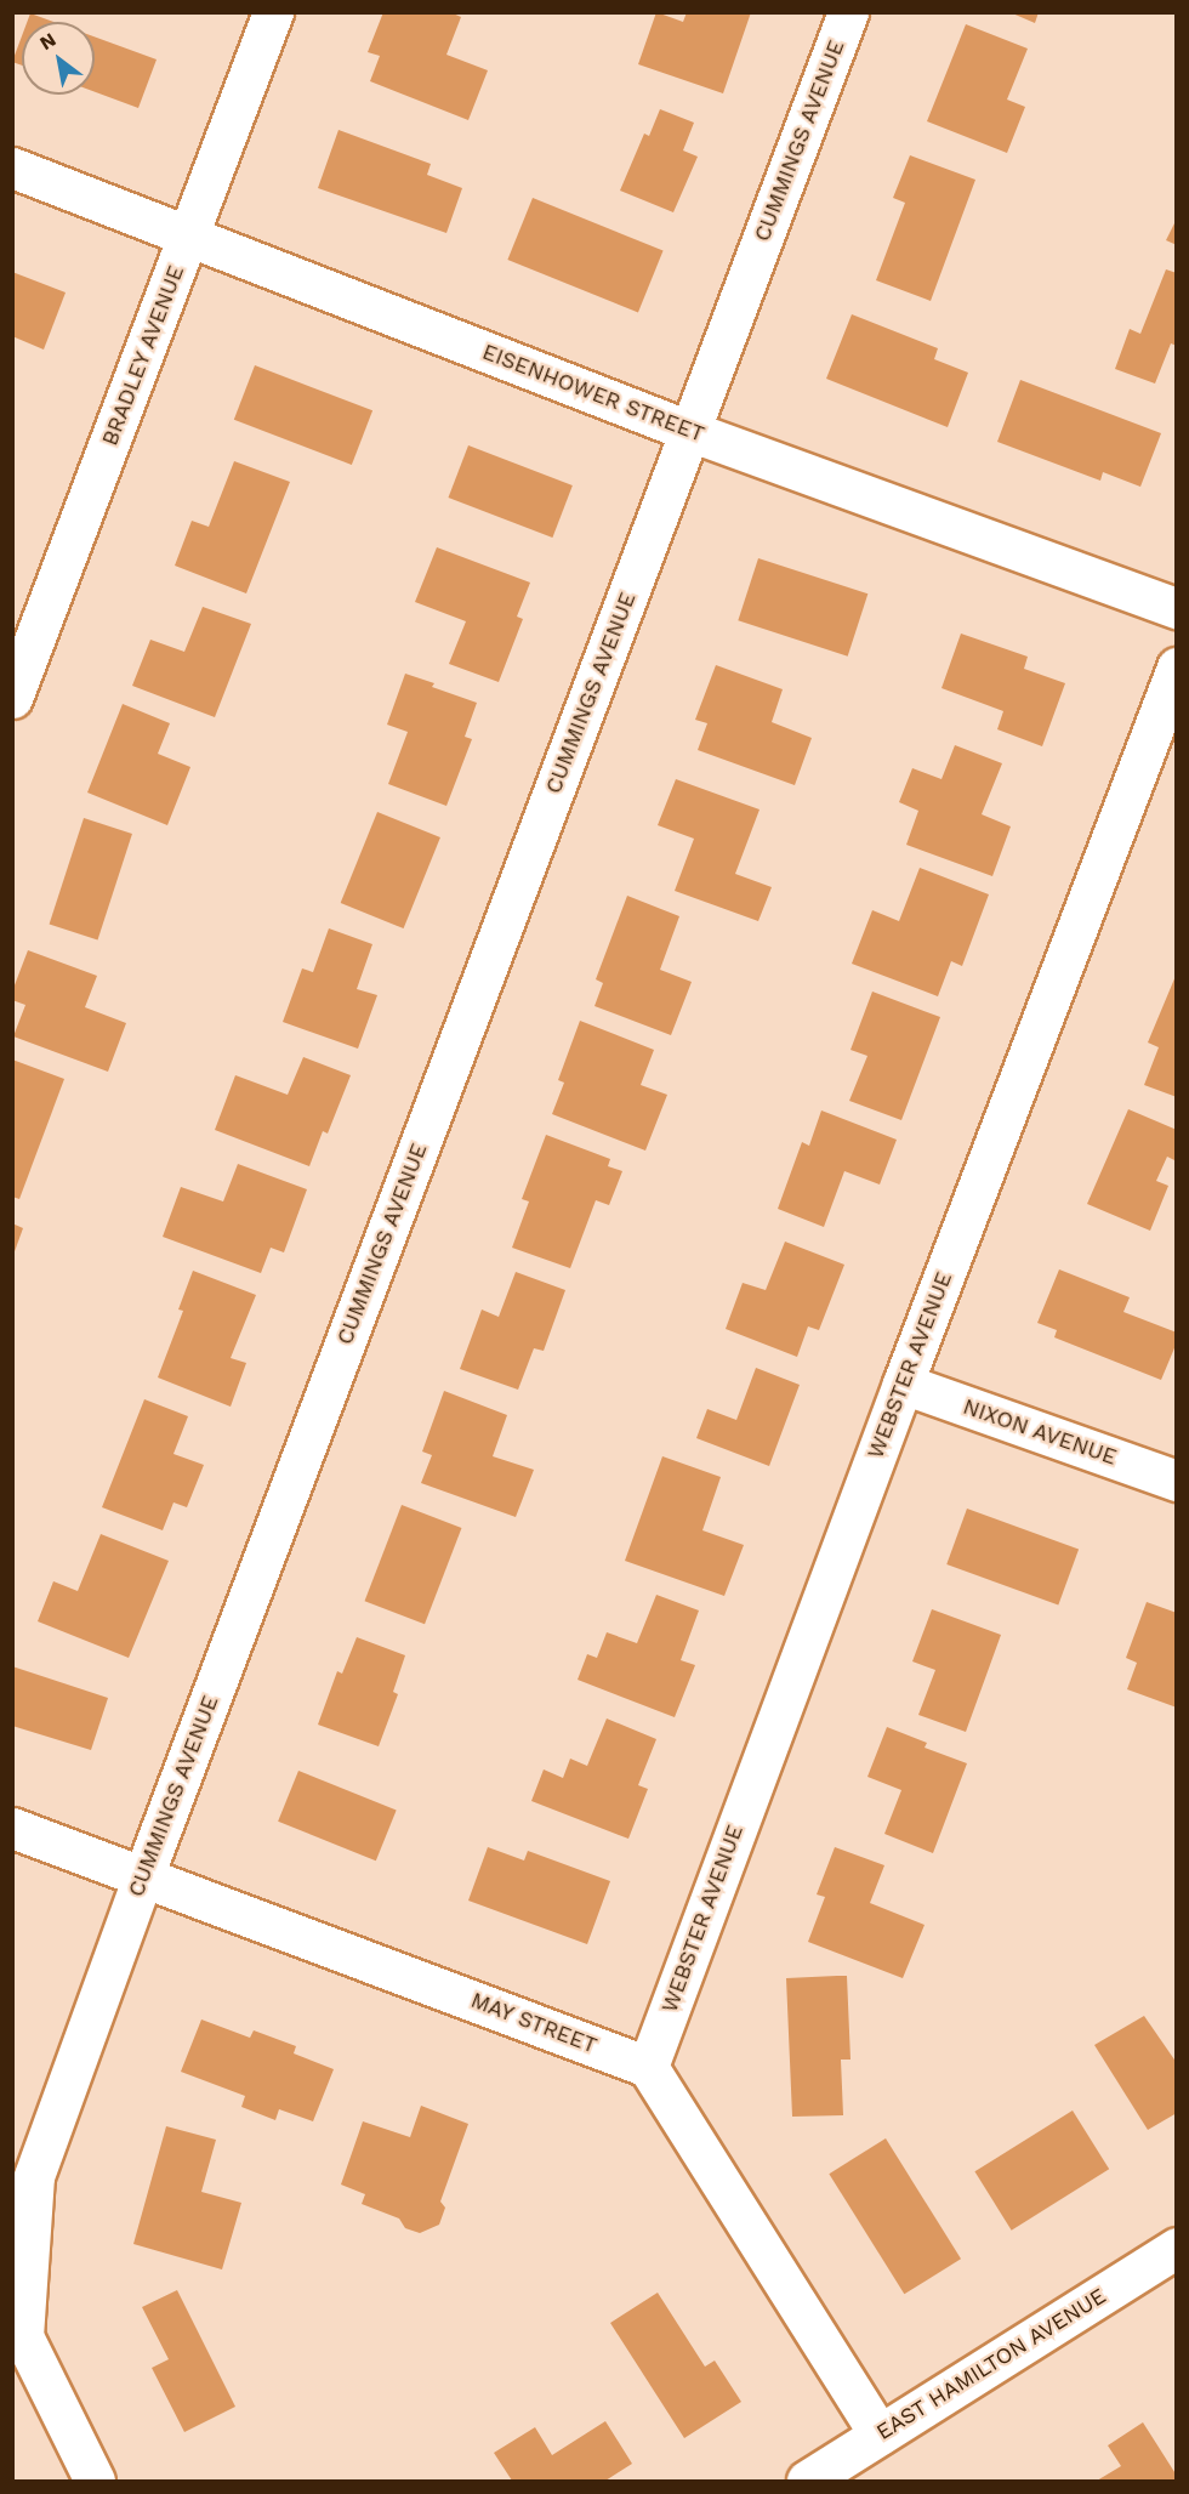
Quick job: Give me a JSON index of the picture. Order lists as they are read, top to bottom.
{
  "streets": {
    "street": [
      "CUMMINGS AVENUE",
      "BRADLEY AVENUE",
      "EISENHOWER STREET",
      "WEBSTER AVENUE",
      "NIXON AVENUE",
      "MAY STREET",
      "EAST HAMILTON AVENUE"
    ]
  },
  "crossings": [
    ["CUMMINGS AVENUE", "EISENHOWER STREET"],
    ["CUMMINGS AVENUE", "MAY STREET"],
    ["BRADLEY AVENUE", "EISENHOWER STREET"],
    ["WEBSTER AVENUE", "NIXON AVENUE"],
    ["WEBSTER AVENUE", "MAY STREET"]
  ],
  "north": "top left"
}
